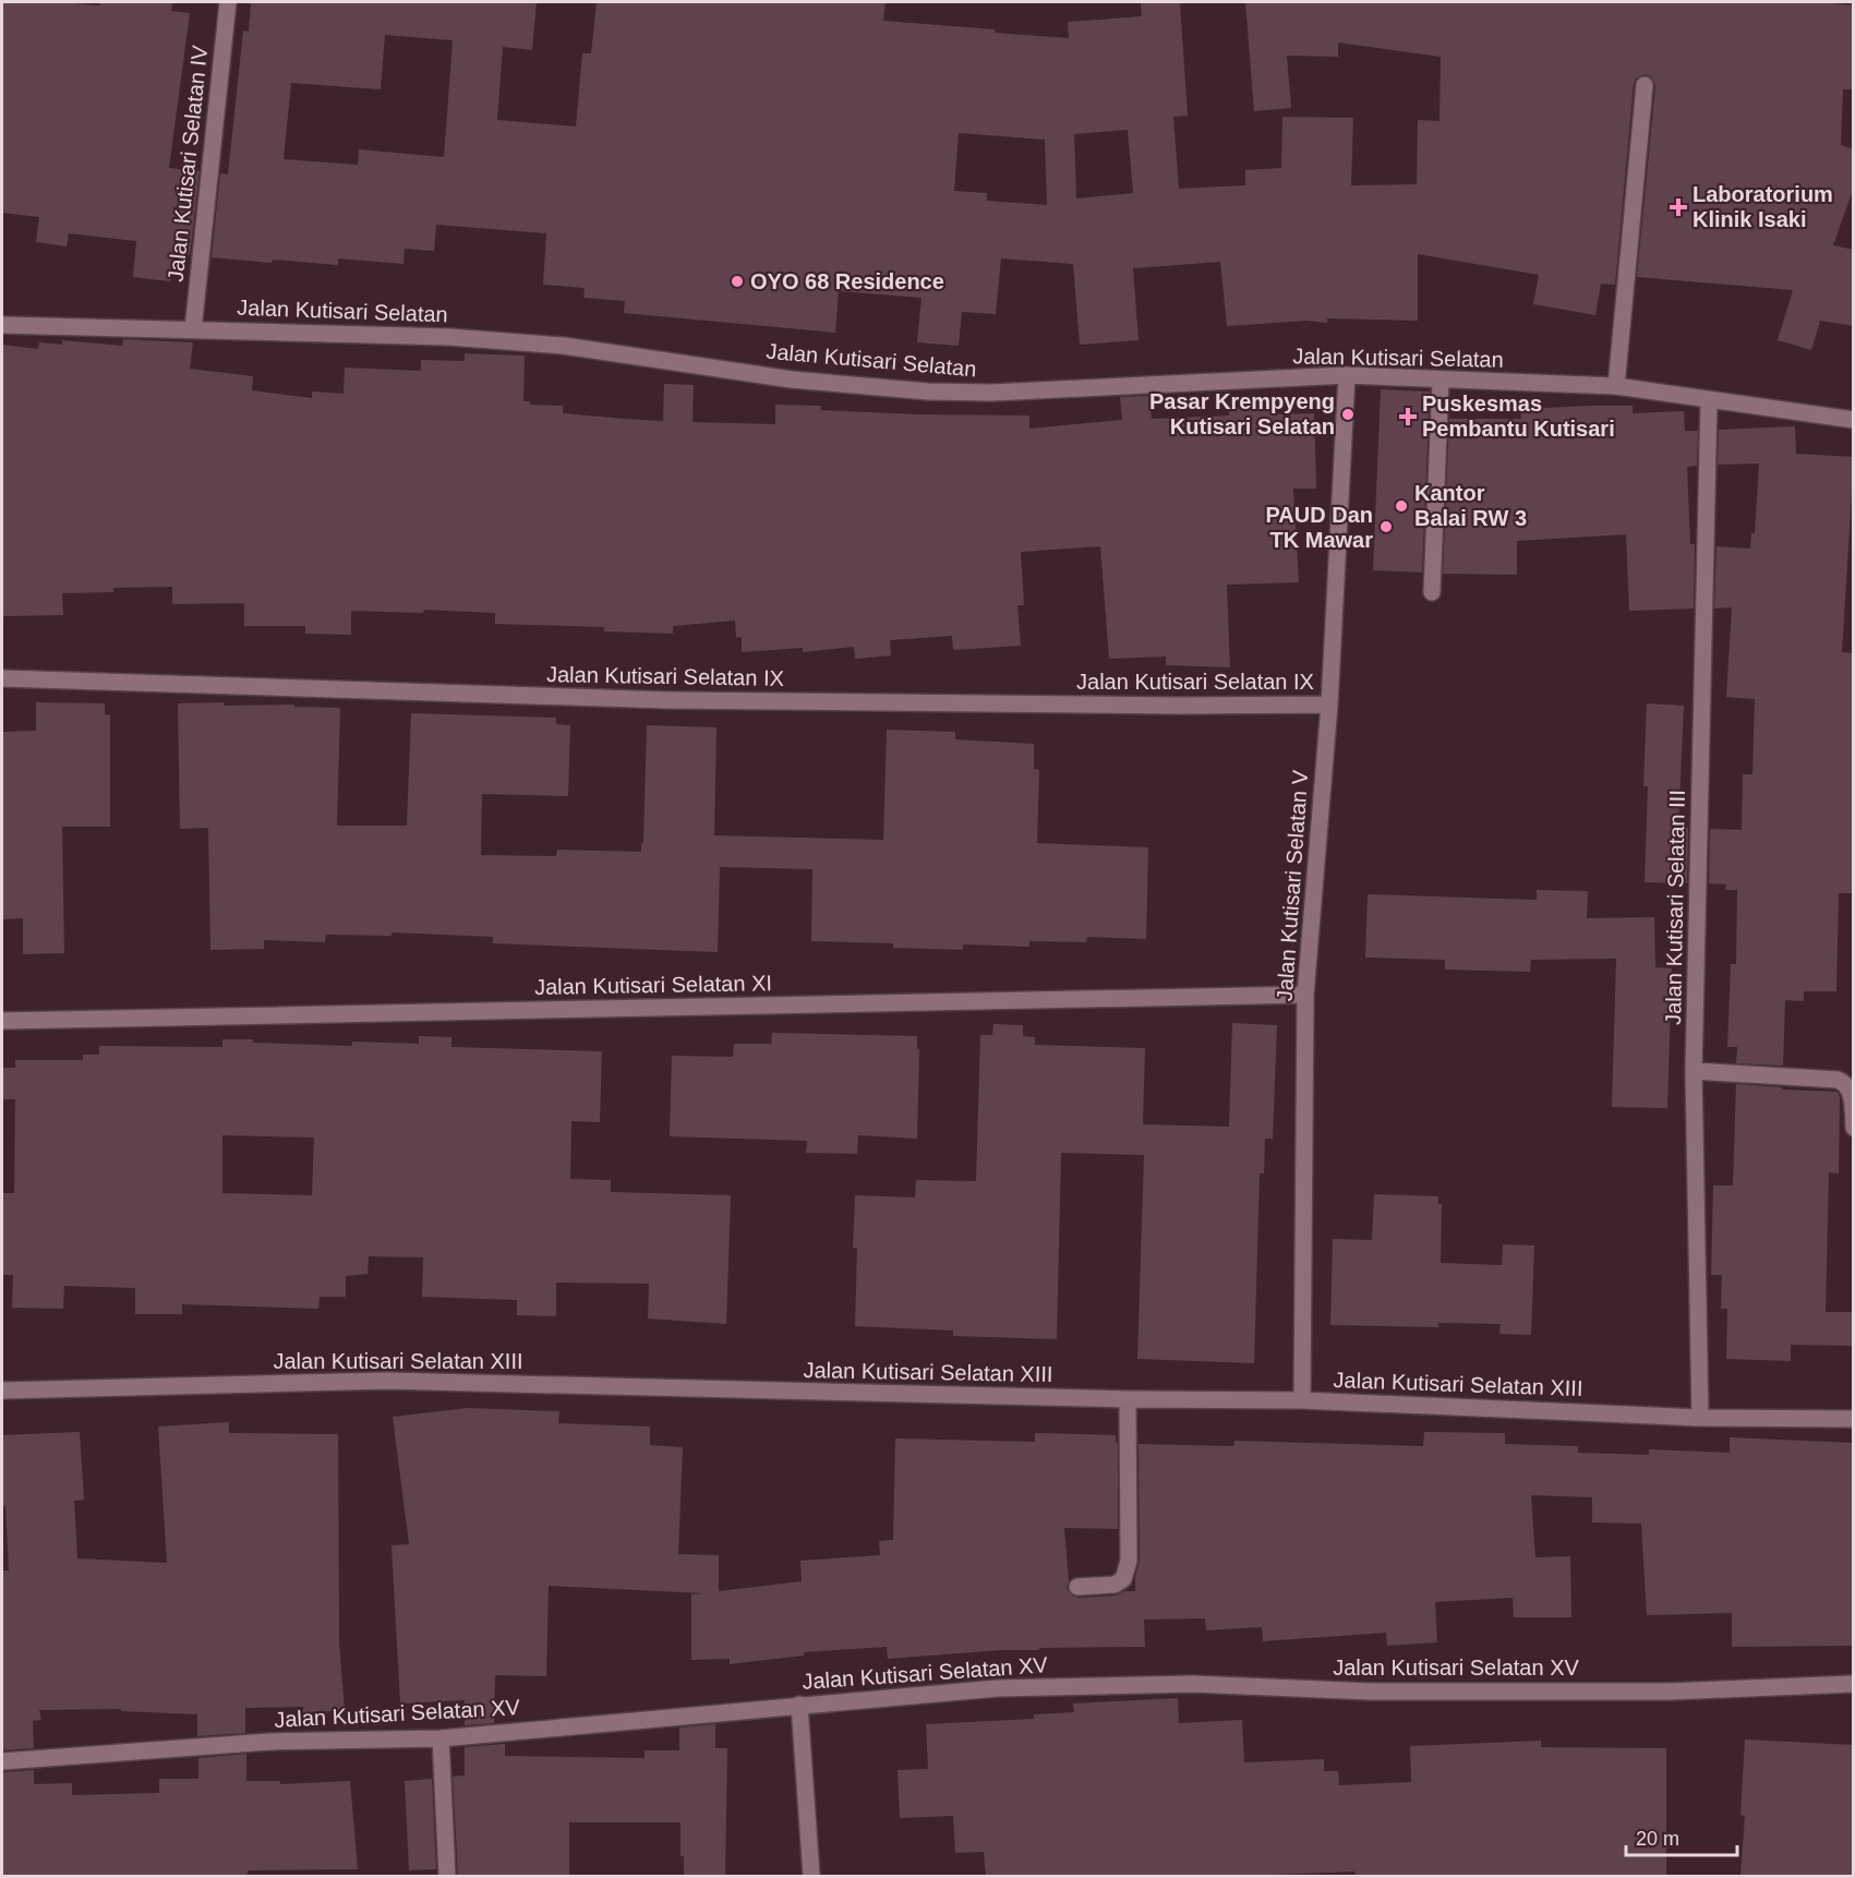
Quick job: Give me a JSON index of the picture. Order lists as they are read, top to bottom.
{
  "streets": {
    "street": [
      "Jalan Kutisari Selatan IV",
      "Jalan Kutisari Selatan",
      "Jalan Kutisari Selatan IX",
      "Jalan Kutisari Selatan V",
      "Jalan Kutisari Selatan III",
      "Jalan Kutisari Selatan XI",
      "Jalan Kutisari Selatan XIII",
      "Jalan Kutisari Selatan XV"
    ]
  },
  "crossings": [
    ["Jalan Kutisari Selatan IV", "Jalan Kutisari Selatan"],
    ["Jalan Kutisari Selatan", "Jalan Kutisari Selatan V"],
    ["Jalan Kutisari Selatan", "Jalan Kutisari Selatan III"],
    ["Jalan Kutisari Selatan IX", "Jalan Kutisari Selatan V"],
    ["Jalan Kutisari Selatan V", "Jalan Kutisari Selatan XI"],
    ["Jalan Kutisari Selatan V", "Jalan Kutisari Selatan XIII"],
    ["Jalan Kutisari Selatan III", "Jalan Kutisari Selatan XIII"]
  ],
  "places": {
    "health": ["Laboratorium Klinik Isaki", "Puskesmas Pembantu Kutisari"],
    "other": [
      "OYO 68 Residence",
      "Pasar Krempyeng Kutisari Selatan",
      "Kantor Balai RW 3",
      "PAUD Dan TK Mawar"
    ]
  },
  "scale_bar": "20 m"
}
